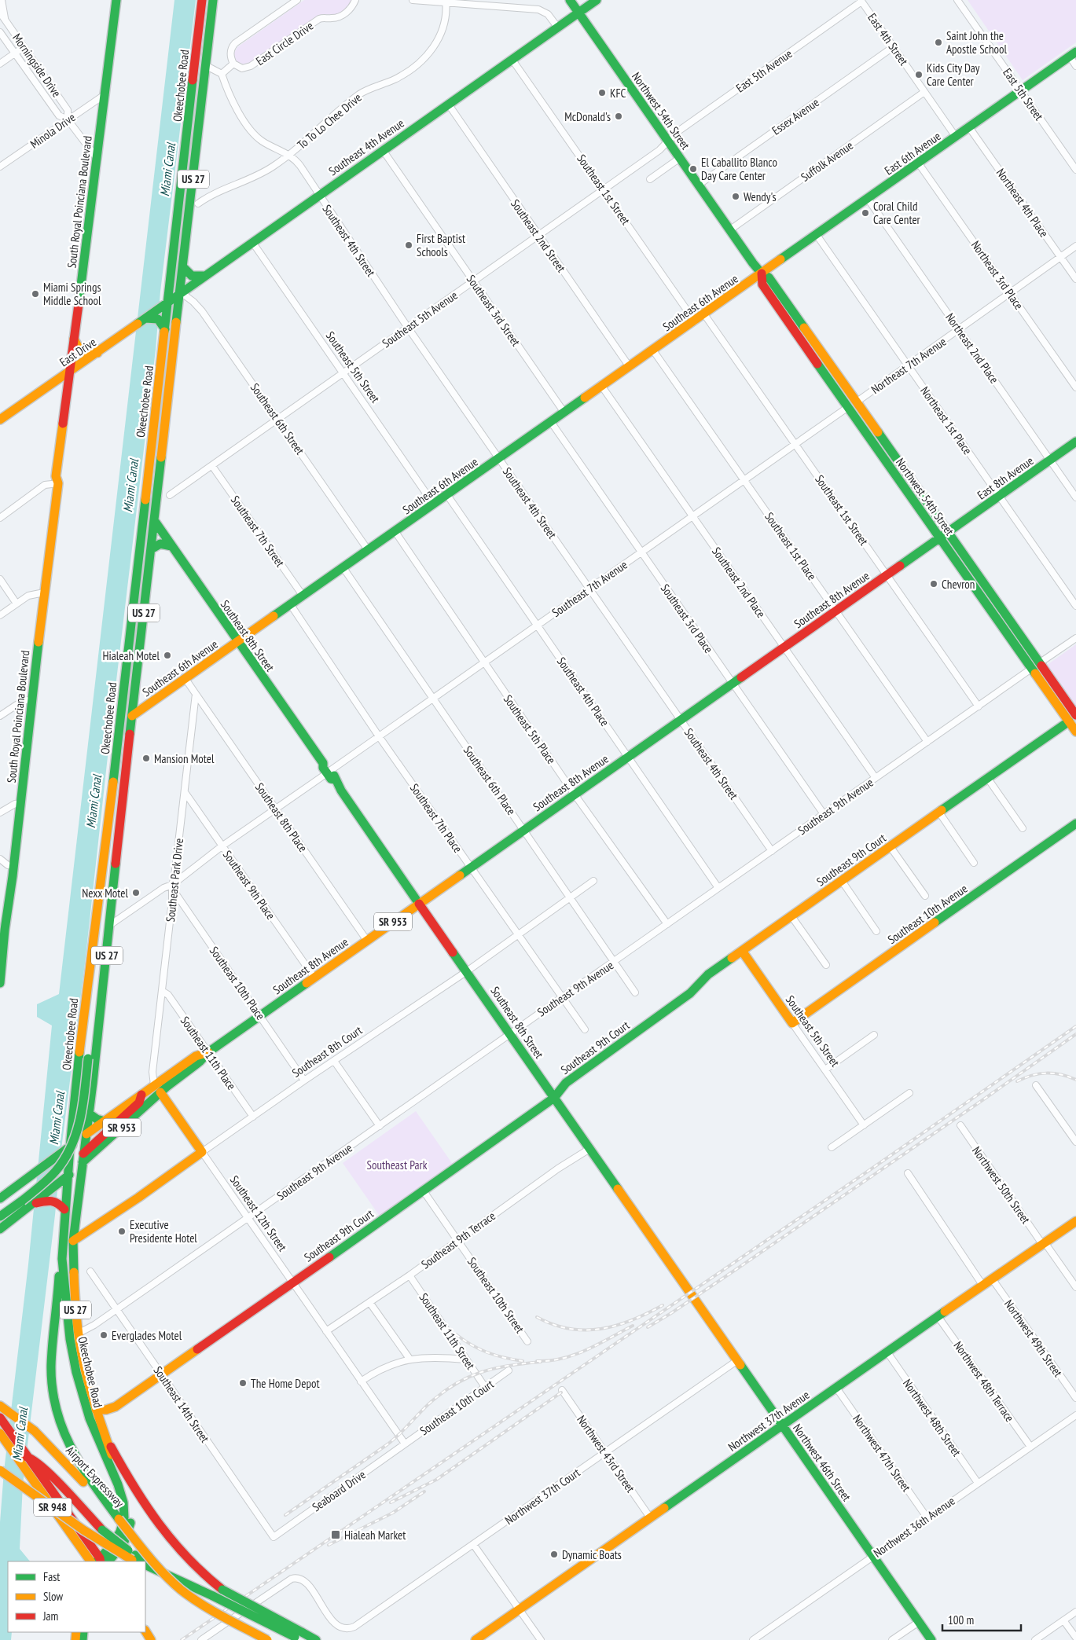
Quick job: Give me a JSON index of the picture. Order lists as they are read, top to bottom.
{
  "streets": {
    "main road": [
      "Okeechobee Road",
      "Northwest 54th Street",
      "Southeast 4th Avenue",
      "East 6th Avenue",
      "US 27",
      "South Royal Poinciana Boulevard",
      "Southeast 6th Avenue",
      "East Drive",
      "Southeast 5th Street",
      "East 8th Avenue",
      "Southeast 8th Avenue",
      "Southeast 8th Street",
      "Southeast 9th Court",
      "Southeast 10th Avenue",
      "SR 953",
      "Southeast 8th Court",
      "Southeast 12th Street",
      "Northwest 37th Avenue",
      "Northwest 46th Street",
      "Airport Expressway",
      "SR 948"
    ],
    "street": [
      "East 4th Street",
      "East Circle Drive",
      "Morningside Drive",
      "East 5th Avenue",
      "East 5th Street",
      "Essex Avenue",
      "To To Lo Chee Drive",
      "Minola Drive",
      "Suffolk Avenue",
      "Southeast 1st Street",
      "Northeast 4th Place",
      "Southeast 2nd Street",
      "Southeast 4th Street",
      "Northeast 3rd Place",
      "Southeast 3rd Street",
      "Southeast 5th Avenue",
      "Northeast 2nd Place",
      "Northeast 7th Avenue",
      "Southeast 6th Street",
      "Northeast 1st Place",
      "Southeast 7th Street",
      "Southeast 1st Place",
      "Southeast 2nd Place",
      "Southeast 7th Avenue",
      "Southeast 3rd Place",
      "Southeast 4th Place",
      "Southeast 5th Place",
      "Southeast 6th Place",
      "Southeast 9th Avenue",
      "Southeast 8th Place",
      "Southeast 7th Place",
      "Southeast Park Drive",
      "Southeast 9th Place",
      "Southeast 10th Place",
      "Southeast 11th Place",
      "Northwest 50th Street",
      "Southeast 9th Terrace",
      "Southeast 10th Street",
      "Southeast 11th Street",
      "Northwest 49th Street",
      "Northwest 48th Terrace",
      "Southeast 14th Street",
      "Southeast 10th Court",
      "Northwest 48th Street",
      "Northwest 47th Street",
      "Northwest 43rd Street",
      "Seaboard Drive",
      "Northwest 37th Court",
      "Northwest 36th Avenue"
    ]
  },
  "crossings": [
    ["East 4th Street", "East 5th Avenue"],
    ["East 4th Street", "Essex Avenue"],
    ["East 4th Street", "East 6th Avenue"],
    ["East 4th Street", "Suffolk Avenue"],
    ["Morningside Drive", "Minola Drive"],
    ["Morningside Drive", "South Royal Poinciana Boulevard"],
    ["East 5th Avenue", "Northwest 54th Street"],
    ["East 5th Avenue", "Southeast 5th Avenue"],
    ["Okeechobee Road", "Southeast 4th Avenue"],
    ["Okeechobee Road", "Southeast 6th Avenue"],
    ["Okeechobee Road", "East Drive"],
    ["Okeechobee Road", "Southeast 6th Street"],
    ["Okeechobee Road", "Southeast 7th Avenue"],
    ["Okeechobee Road", "Southeast 8th Street"],
    ["Okeechobee Road", "Southeast 9th Avenue"],
    ["Okeechobee Road", "Southeast 9th Court"],
    ["Okeechobee Road", "SR 953"],
    ["Okeechobee Road", "Southeast 8th Court"],
    ["Okeechobee Road", "SR 948"],
    ["East 5th Street", "East 6th Avenue"],
    ["Northwest 54th Street", "Essex Avenue"],
    ["Northwest 54th Street", "Southeast 4th Avenue"],
    ["Northwest 54th Street", "East 6th Avenue"],
    ["Northwest 54th Street", "Suffolk Avenue"],
    ["Northwest 54th Street", "Southeast 6th Avenue"],
    ["Northwest 54th Street", "Southeast 5th Avenue"],
    ["Northwest 54th Street", "Northeast 7th Avenue"],
    ["Northwest 54th Street", "East 8th Avenue"],
    ["Northwest 54th Street", "Southeast 7th Avenue"],
    ["Northwest 54th Street", "Southeast 8th Avenue"],
    ["Northwest 54th Street", "Southeast 9th Avenue"],
    ["Northwest 54th Street", "Southeast 9th Court"],
    ["To To Lo Chee Drive", "Southeast 4th Street"],
    ["Minola Drive", "South Royal Poinciana Boulevard"],
    ["Southeast 4th Avenue", "Southeast 1st Street"],
    ["Southeast 4th Avenue", "Southeast 2nd Street"],
    ["Southeast 4th Avenue", "Southeast 4th Street"],
    ["Southeast 4th Avenue", "Southeast 3rd Street"],
    ["Southeast 4th Avenue", "East Drive"],
    ["Southeast 4th Avenue", "Southeast 5th Street"],
    ["Southeast 4th Avenue", "Southeast 6th Street"],
    ["East 6th Avenue", "Northeast 4th Place"],
    ["East 6th Avenue", "Northeast 3rd Place"],
    ["East 6th Avenue", "Southeast 6th Avenue"],
    ["East 6th Avenue", "Northeast 2nd Place"],
    ["East 6th Avenue", "Northeast 1st Place"],
    ["Southeast 1st Street", "Southeast 6th Avenue"],
    ["Southeast 1st Street", "Southeast 5th Avenue"],
    ["Southeast 1st Street", "Southeast 7th Avenue"],
    ["Southeast 1st Street", "Southeast 8th Avenue"],
    ["Southeast 1st Street", "Southeast 9th Avenue"],
    ["South Royal Poinciana Boulevard", "East Drive"],
    ["Northeast 4th Place", "Northeast 7th Avenue"],
    ["Southeast 2nd Street", "Southeast 6th Avenue"],
    ["Southeast 2nd Street", "Southeast 5th Avenue"],
    ["Southeast 4th Street", "Southeast 6th Avenue"],
    ["Southeast 4th Street", "Southeast 5th Avenue"],
    ["Southeast 4th Street", "Southeast 7th Avenue"],
    ["Southeast 4th Street", "Southeast 8th Avenue"],
    ["Southeast 4th Street", "Southeast 9th Avenue"],
    ["Northeast 3rd Place", "Northeast 7th Avenue"],
    ["Southeast 6th Avenue", "Southeast 3rd Street"],
    ["Southeast 6th Avenue", "Southeast 5th Street"],
    ["Southeast 6th Avenue", "Southeast 6th Street"],
    ["Southeast 6th Avenue", "Southeast 7th Street"],
    ["Southeast 6th Avenue", "Southeast 1st Place"],
    ["Southeast 6th Avenue", "Southeast 2nd Place"],
    ["Southeast 6th Avenue", "Southeast 3rd Place"],
    ["Southeast 6th Avenue", "Southeast 8th Street"],
    ["Southeast 6th Avenue", "Southeast 4th Place"],
    ["Southeast 6th Avenue", "Southeast 5th Place"],
    ["Southeast 6th Avenue", "Southeast 6th Place"],
    ["Southeast 6th Avenue", "Southeast 7th Place"],
    ["Southeast 3rd Street", "Southeast 5th Avenue"],
    ["Southeast 5th Avenue", "Southeast 5th Street"],
    ["Southeast 5th Avenue", "Southeast 6th Street"],
    ["Southeast 5th Avenue", "Southeast 7th Street"],
    ["Northeast 2nd Place", "Northeast 7th Avenue"],
    ["Northeast 2nd Place", "East 8th Avenue"],
    ["Northeast 7th Avenue", "Northeast 1st Place"],
    ["Southeast 5th Street", "Southeast 9th Court"],
    ["Southeast 5th Street", "Southeast 10th Avenue"],
    ["Northeast 1st Place", "East 8th Avenue"],
    ["East 8th Avenue", "Southeast 8th Avenue"],
    ["Southeast 1st Place", "Southeast 7th Avenue"],
    ["Southeast 1st Place", "Southeast 8th Avenue"],
    ["Southeast 1st Place", "Southeast 9th Avenue"],
    ["Southeast 2nd Place", "Southeast 7th Avenue"],
    ["Southeast 2nd Place", "Southeast 8th Avenue"],
    ["Southeast 2nd Place", "Southeast 9th Avenue"],
    ["Southeast 7th Avenue", "Southeast 3rd Place"],
    ["Southeast 7th Avenue", "Southeast 8th Street"],
    ["Southeast 7th Avenue", "Southeast 4th Place"],
    ["Southeast 7th Avenue", "Southeast 5th Place"],
    ["Southeast 7th Avenue", "Southeast 6th Place"],
    ["Southeast 7th Avenue", "Southeast 8th Place"],
    ["Southeast 7th Avenue", "Southeast 7th Place"],
    ["Southeast 7th Avenue", "Southeast Park Drive"],
    ["Southeast 7th Avenue", "Southeast 9th Place"],
    ["Southeast 7th Avenue", "Southeast 10th Place"],
    ["Southeast 8th Avenue", "Southeast 3rd Place"],
    ["Southeast 8th Avenue", "Southeast 8th Street"],
    ["Southeast 8th Avenue", "Southeast 4th Place"],
    ["Southeast 8th Avenue", "Southeast 5th Place"],
    ["Southeast 8th Avenue", "Southeast 6th Place"],
    ["Southeast 8th Avenue", "Southeast 8th Place"],
    ["Southeast 8th Avenue", "Southeast 7th Place"],
    ["Southeast 8th Avenue", "Southeast 9th Place"],
    ["Southeast 8th Avenue", "SR 953"],
    ["Southeast 8th Avenue", "Southeast 10th Place"],
    ["Southeast 8th Avenue", "Southeast 11th Place"],
    ["Southeast 3rd Place", "Southeast 9th Avenue"],
    ["Southeast 8th Street", "Southeast 9th Avenue"],
    ["Southeast 8th Street", "Southeast 9th Court"],
    ["Southeast 8th Street", "Southeast 8th Court"],
    ["Southeast 8th Street", "Southeast 9th Terrace"],
    ["Southeast 8th Street", "Northwest 46th Street"],
    ["Southeast 4th Place", "Southeast 9th Avenue"],
    ["Southeast 5th Place", "Southeast 9th Avenue"],
    ["Southeast 6th Place", "Southeast 9th Avenue"],
    ["Southeast 6th Place", "Southeast 8th Court"],
    ["Southeast 9th Avenue", "Southeast 7th Place"],
    ["Southeast 9th Avenue", "Southeast 12th Street"],
    ["Southeast 9th Avenue", "Southeast 14th Street"],
    ["Southeast 8th Place", "Southeast Park Drive"],
    ["Southeast 7th Place", "Southeast 8th Court"],
    ["Southeast 9th Court", "Southeast 12th Street"],
    ["Southeast 9th Court", "Southeast 10th Street"],
    ["Southeast 9th Court", "Southeast 14th Street"],
    ["Southeast Park Drive", "Southeast 9th Place"],
    ["Southeast Park Drive", "SR 953"],
    ["Southeast Park Drive", "Southeast 10th Place"],
    ["Southeast Park Drive", "Southeast 11th Place"],
    ["SR 953", "Southeast 11th Place"],
    ["SR 953", "Southeast 12th Street"],
    ["Southeast 10th Place", "Southeast 8th Court"],
    ["Southeast 8th Court", "Southeast 11th Place"],
    ["Southeast 8th Court", "Southeast 12th Street"],
    ["Northwest 50th Street", "Northwest 37th Avenue"],
    ["Southeast 12th Street", "Southeast 9th Terrace"],
    ["Southeast 12th Street", "Southeast 10th Court"],
    ["Southeast 12th Street", "Seaboard Drive"],
    ["Southeast 9th Terrace", "Southeast 10th Street"],
    ["Southeast 9th Terrace", "Southeast 11th Street"],
    ["Southeast 11th Street", "Southeast 10th Court"],
    ["Northwest 49th Street", "Northwest 37th Avenue"],
    ["Northwest 48th Terrace", "Northwest 37th Avenue"],
    ["Northwest 48th Terrace", "Northwest 36th Avenue"],
    ["Southeast 14th Street", "Seaboard Drive"],
    ["Southeast 10th Court", "Seaboard Drive"],
    ["Northwest 48th Street", "Northwest 37th Avenue"],
    ["Northwest 48th Street", "Northwest 36th Avenue"],
    ["Northwest 37th Avenue", "Northwest 47th Street"],
    ["Northwest 37th Avenue", "Northwest 43rd Street"],
    ["Northwest 37th Avenue", "Northwest 46th Street"],
    ["Northwest 47th Street", "Northwest 36th Avenue"],
    ["Northwest 43rd Street", "Northwest 37th Court"],
    ["Northwest 46th Street", "Northwest 37th Court"],
    ["Northwest 46th Street", "Northwest 36th Avenue"]
  ],
  "water": ["Miami Canal"],
  "parks": ["Southeast Park"],
  "places": {
    "other": [
      "Saint John the Apostle School",
      "Kids City Day Care Center",
      "KFC",
      "McDonald's",
      "El Caballito Blanco Day Care Center",
      "Wendy's",
      "Coral Child Care Center",
      "First Baptist Schools",
      "Miami Springs Middle School",
      "Chevron",
      "Hialeah Motel",
      "Mansion Motel",
      "Nexx Motel",
      "Executive Presidente Hotel",
      "Everglades Motel",
      "The Home Depot",
      "Dynamic Boats"
    ],
    "transit": ["Hialeah Market"]
  },
  "legend": ["Fast", "Slow", "Jam"],
  "scale_bar": "100 m"
}
